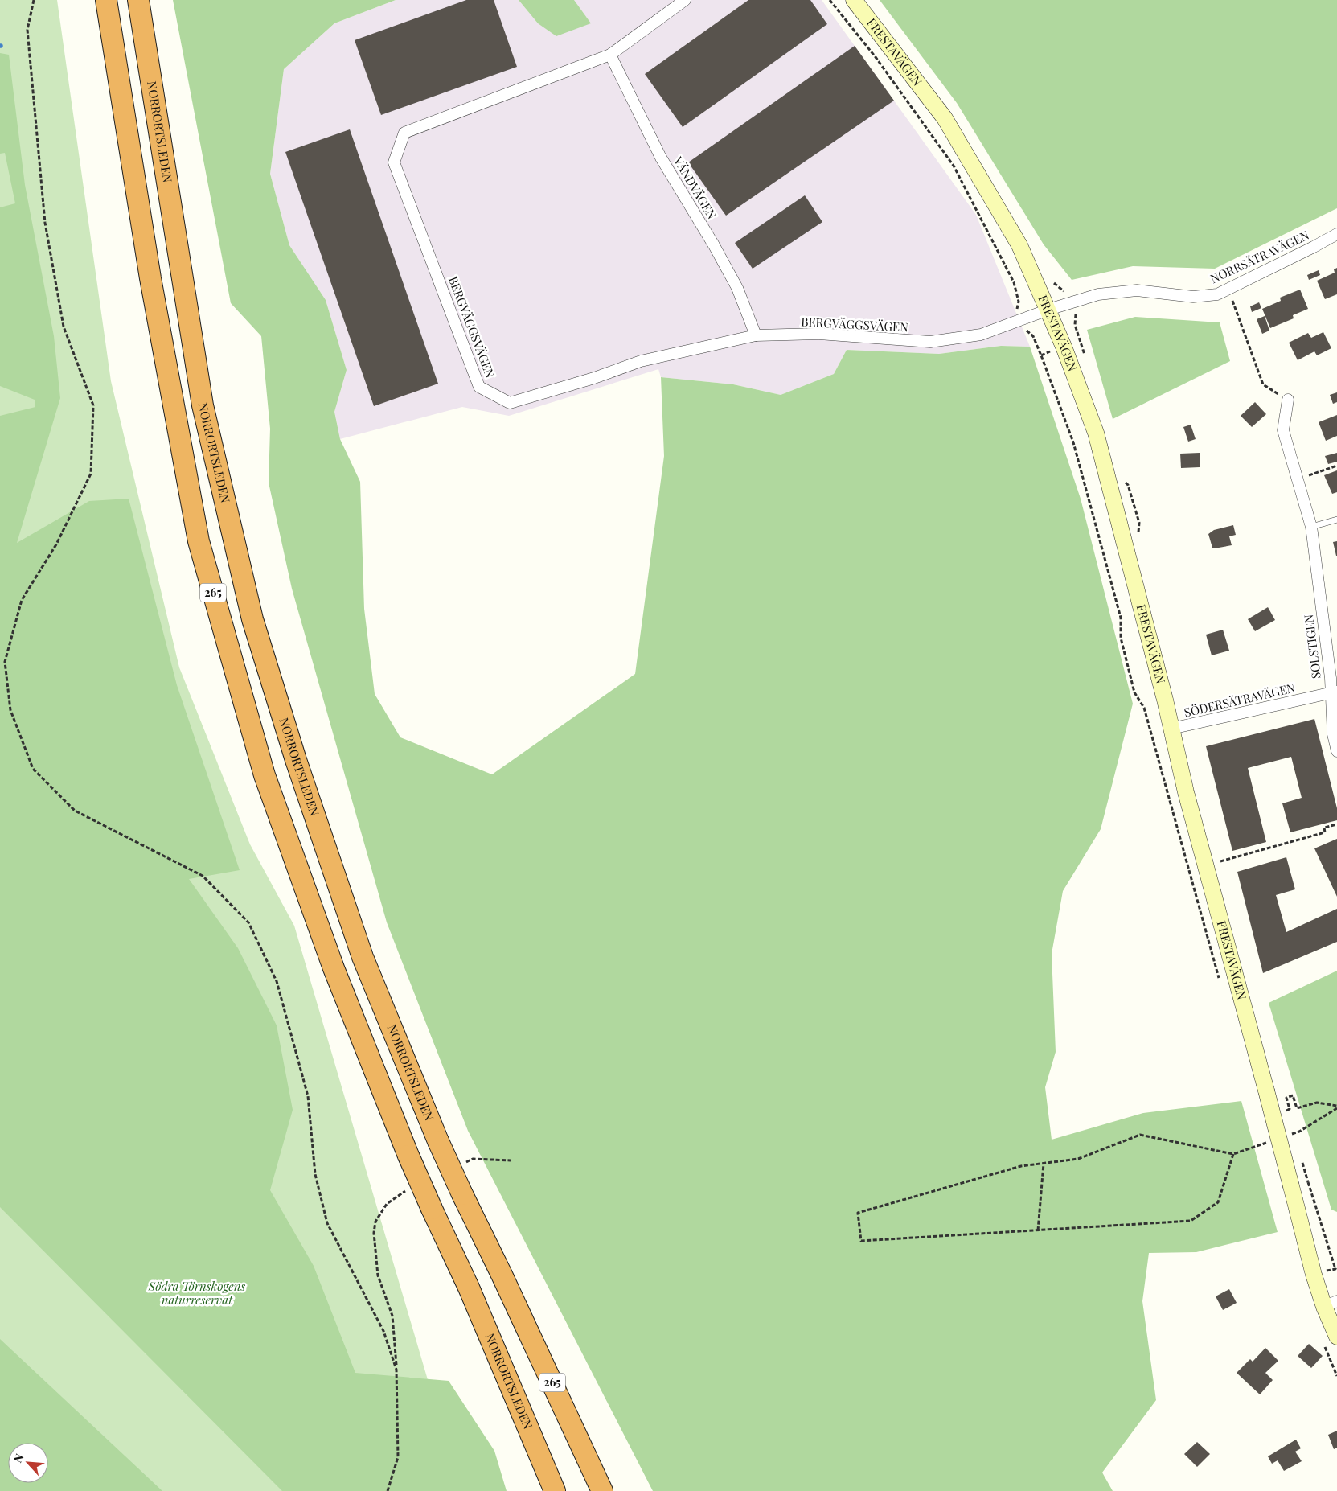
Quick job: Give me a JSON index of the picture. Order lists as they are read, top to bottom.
{
  "streets": {
    "highway": ["NORRORTSLEDEN", "265"],
    "street": [
      "FRESTAVÄGEN",
      "VÄNDVÄGEN",
      "NORRSÄTRAVÄGEN",
      "BERGVÄGGSVÄGEN",
      "SOLSTIGEN",
      "SÖDERSÄTRAVÄGEN"
    ]
  },
  "crossings": [
    ["FRESTAVÄGEN", "NORRSÄTRAVÄGEN"],
    ["FRESTAVÄGEN", "BERGVÄGGSVÄGEN"],
    ["FRESTAVÄGEN", "SÖDERSÄTRAVÄGEN"],
    ["VÄNDVÄGEN", "BERGVÄGGSVÄGEN"],
    ["NORRSÄTRAVÄGEN", "BERGVÄGGSVÄGEN"],
    ["SOLSTIGEN", "SÖDERSÄTRAVÄGEN"]
  ],
  "parks": ["Södra Törnskogens naturreservat"],
  "north": "top left"
}
